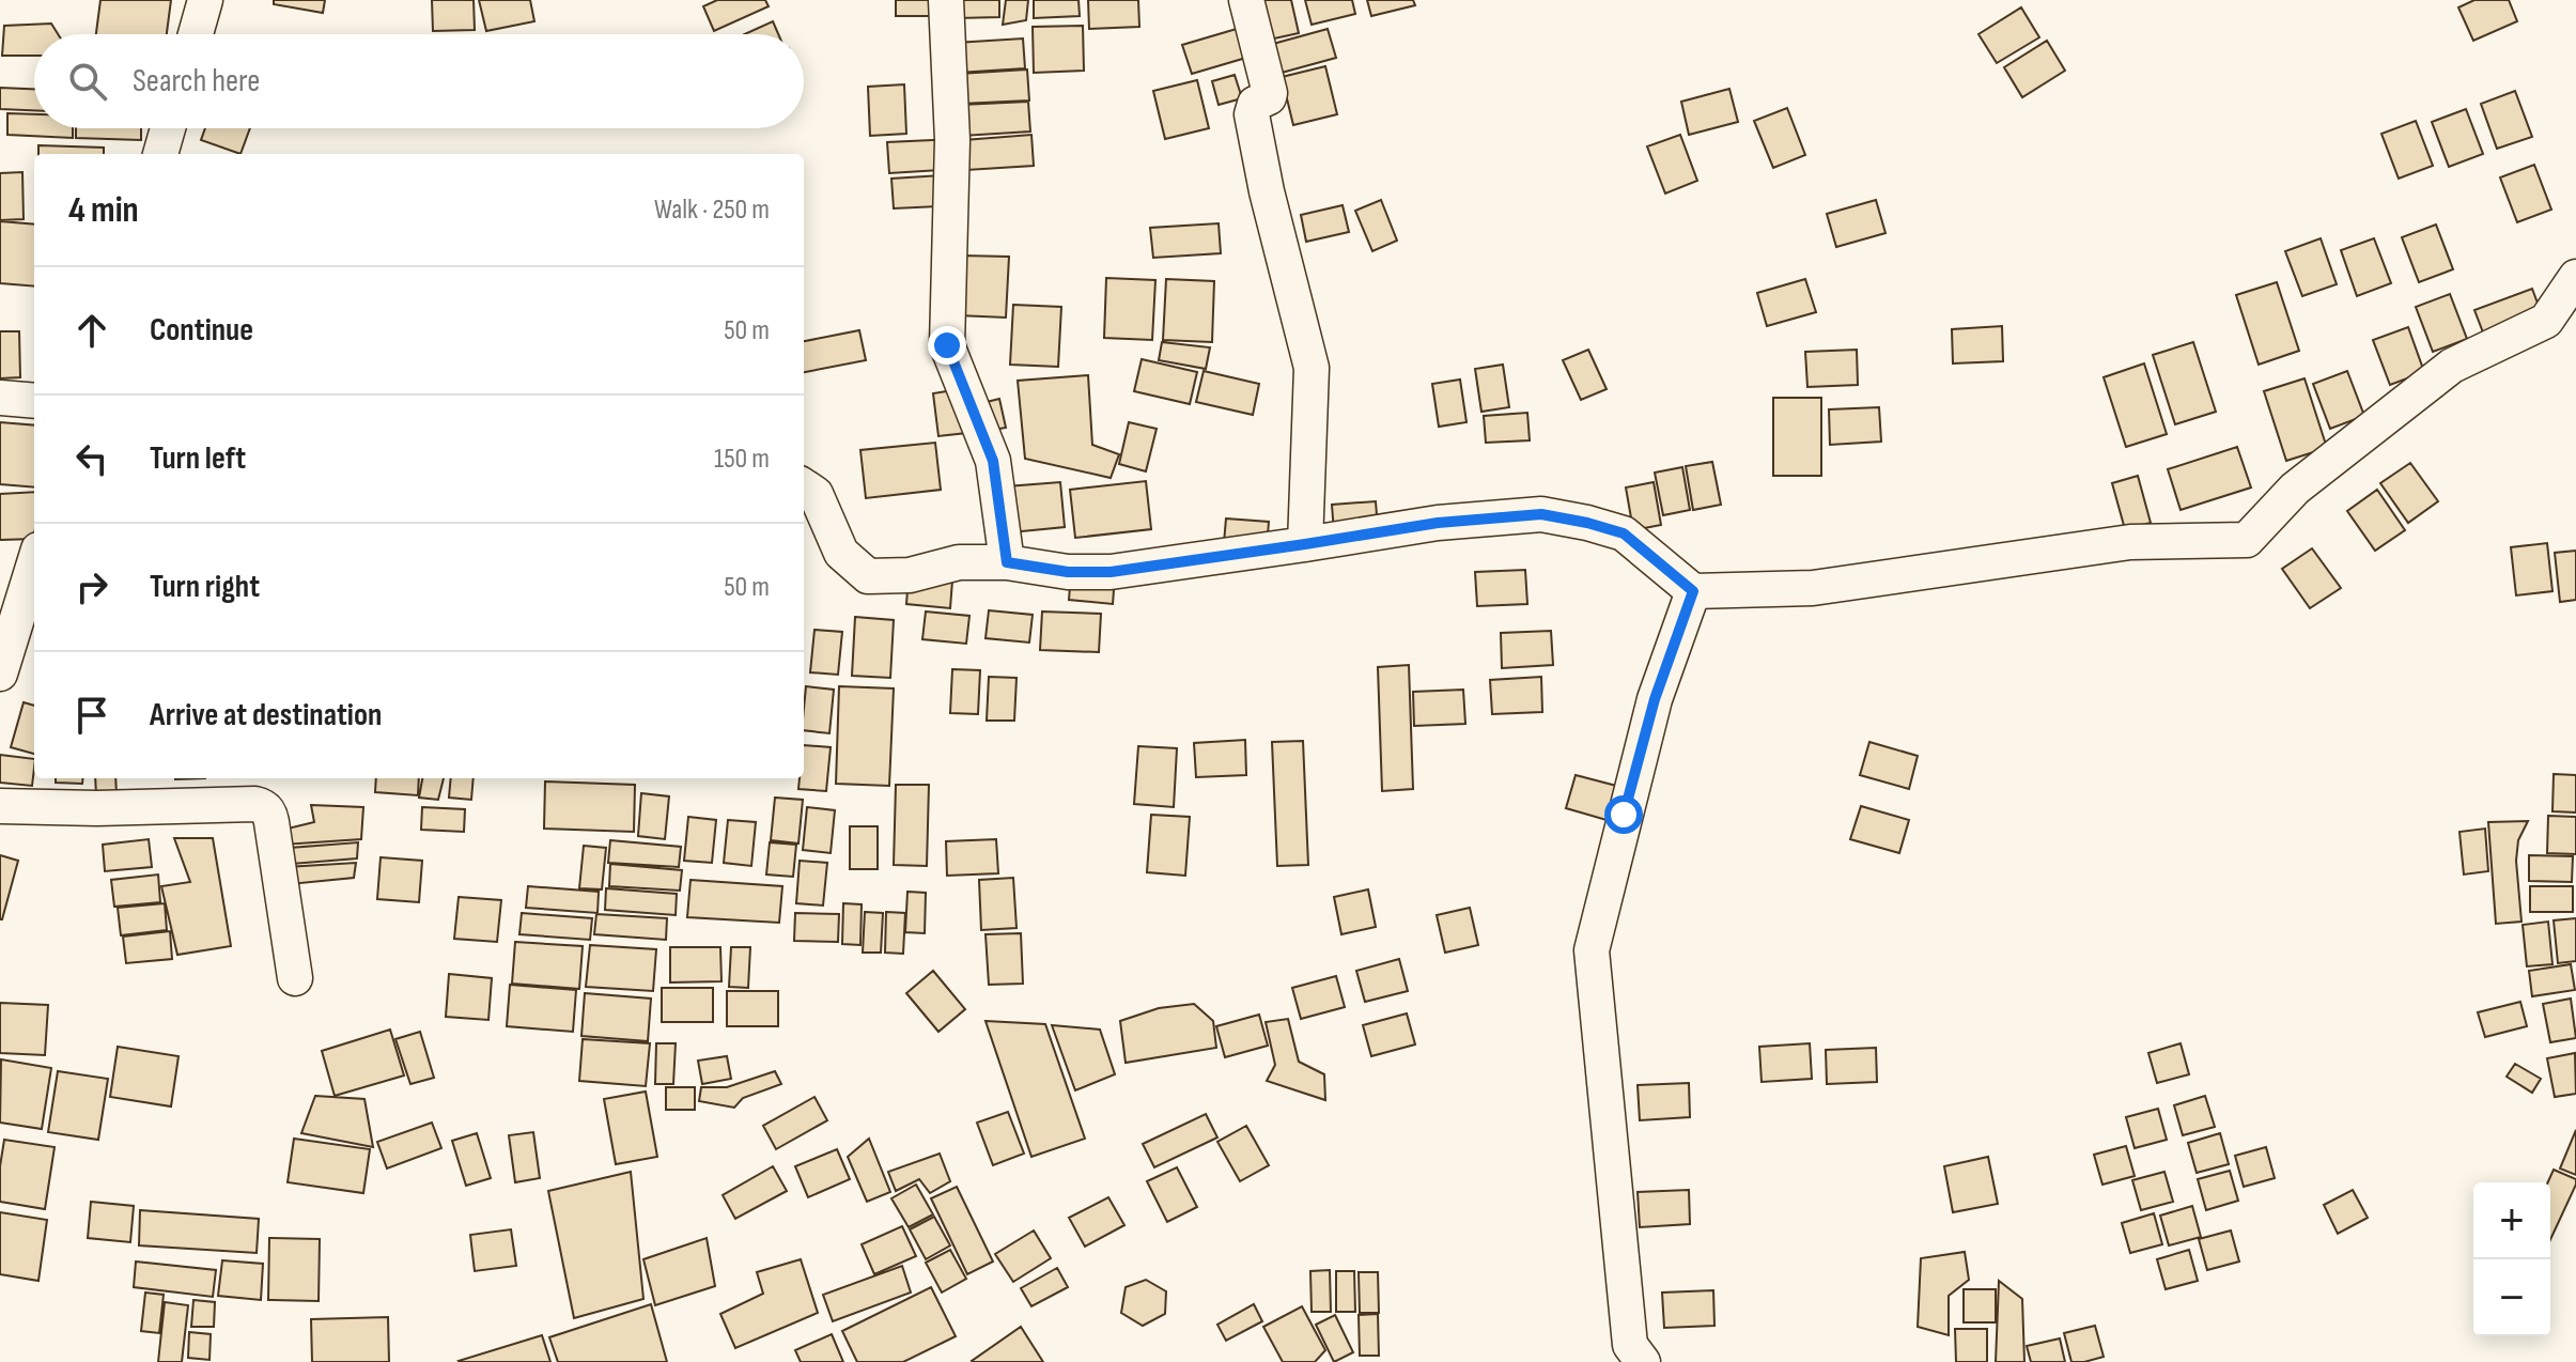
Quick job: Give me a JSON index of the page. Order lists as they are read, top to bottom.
{
  "page": {
    "search": "Search here",
    "heading": ["4 min", "Walk · 250 m"],
    "list": [
      ["Continue", "50 m"],
      ["Turn left", "150 m"],
      ["Turn right", "50 m"],
      "Arrive at destination"
    ],
    "map_buttons": ["+", "−"]
  }
}
